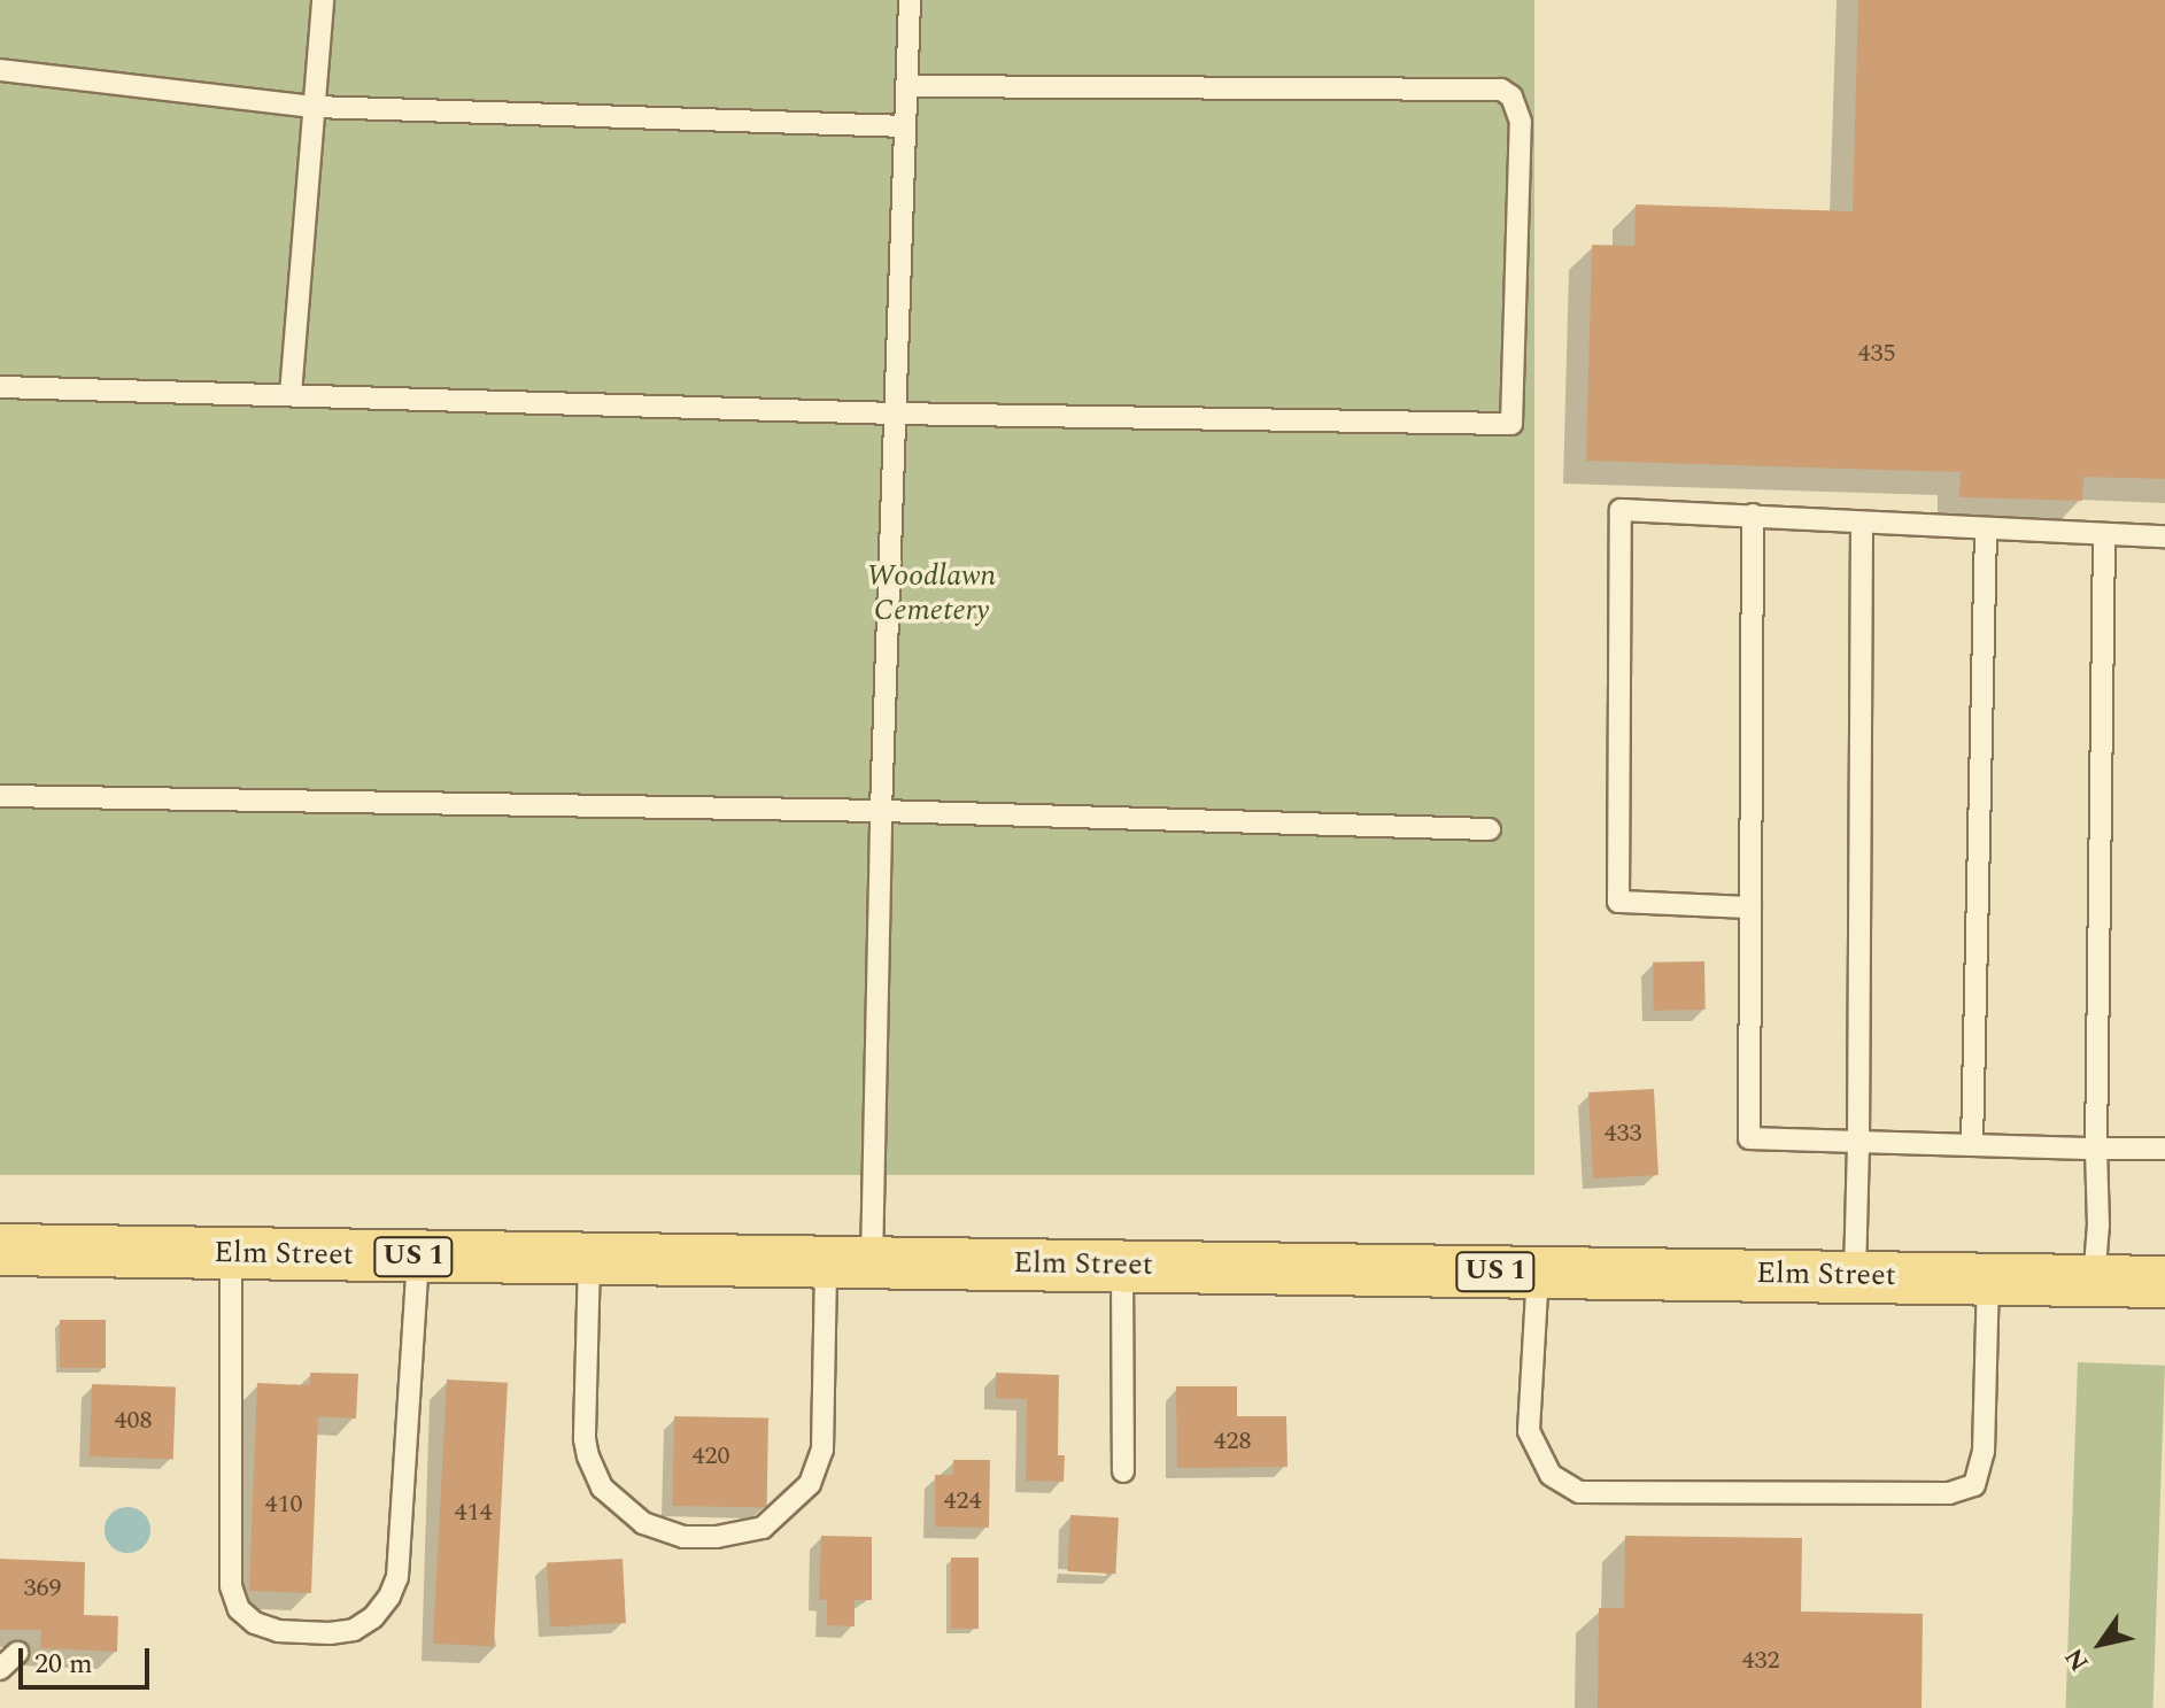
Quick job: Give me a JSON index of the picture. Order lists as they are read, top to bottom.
{
  "streets": {
    "main road": ["Elm Street", "US 1"]
  },
  "parks": ["Woodlawn Cemetery"],
  "house_numbers": [
    "435",
    "433",
    "408",
    "428",
    "420",
    "424",
    "410",
    "414",
    "369",
    "432"
  ],
  "scale_bar": "20 m",
  "north": "bottom left"
}
